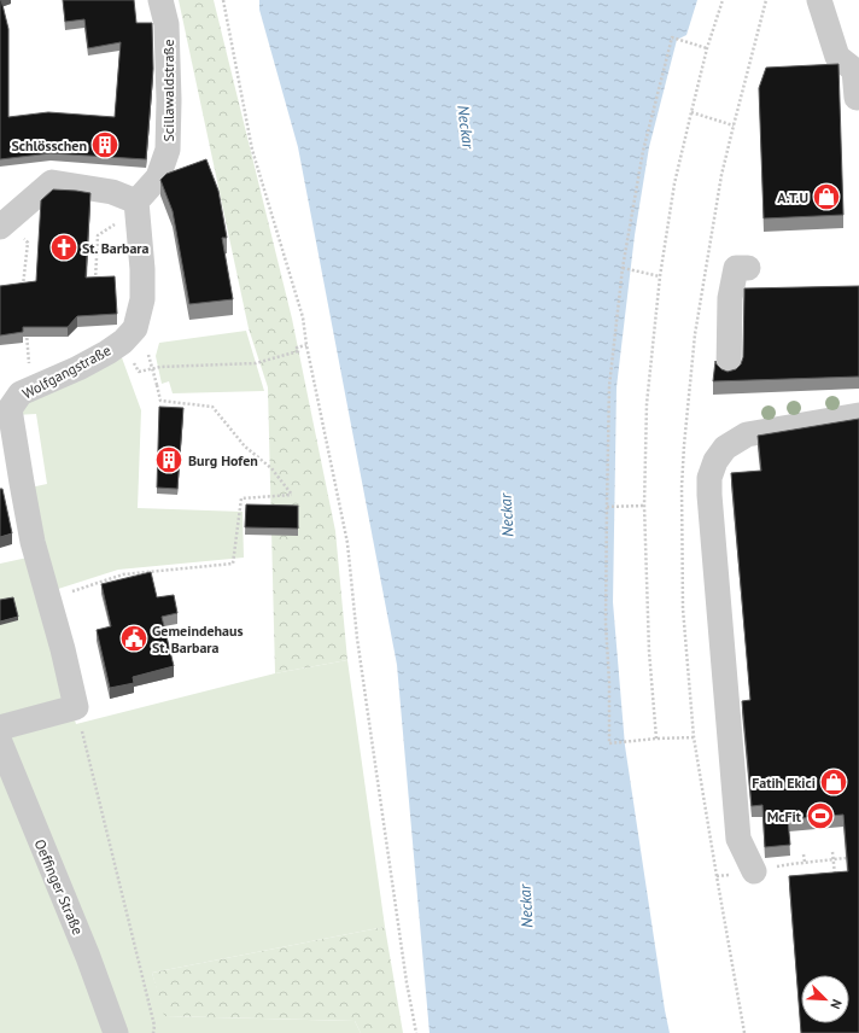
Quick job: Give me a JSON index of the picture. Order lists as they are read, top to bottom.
{
  "streets": {
    "street": ["Scillawaldstraße", "Wolfgangstraße", "Oeffinger Straße"]
  },
  "crossings": [
    ["Scillawaldstraße", "Wolfgangstraße"]
  ],
  "water": ["Neckar"],
  "places": {
    "building": ["Schlösschen", "Burg Hofen"],
    "shop": ["A.T.U", "Fatih Ekici"],
    "church": ["St. Barbara"],
    "public building": ["Gemeindehaus St. Barbara"],
    "sports": ["McFit"]
  },
  "north": "bottom right"
}
